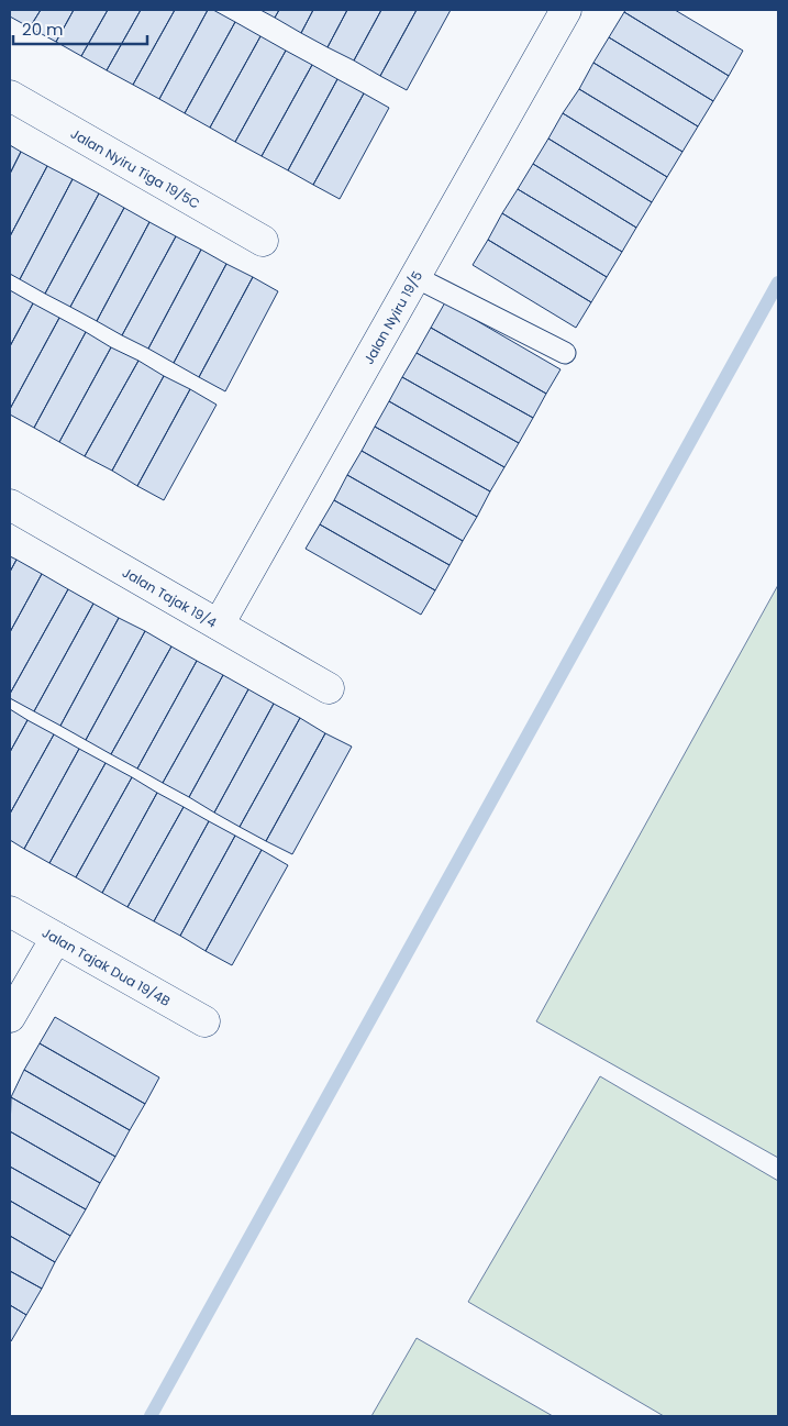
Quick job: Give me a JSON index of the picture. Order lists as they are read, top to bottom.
{
  "streets": {
    "street": [
      "Jalan Nyiru Tiga 19/5C",
      "Jalan Nyiru 19/5",
      "Jalan Tajak 19/4",
      "Jalan Tajak Dua 19/4B"
    ]
  },
  "crossings": [
    ["Jalan Nyiru 19/5", "Jalan Tajak 19/4"]
  ],
  "scale_bar": "20 m"
}
